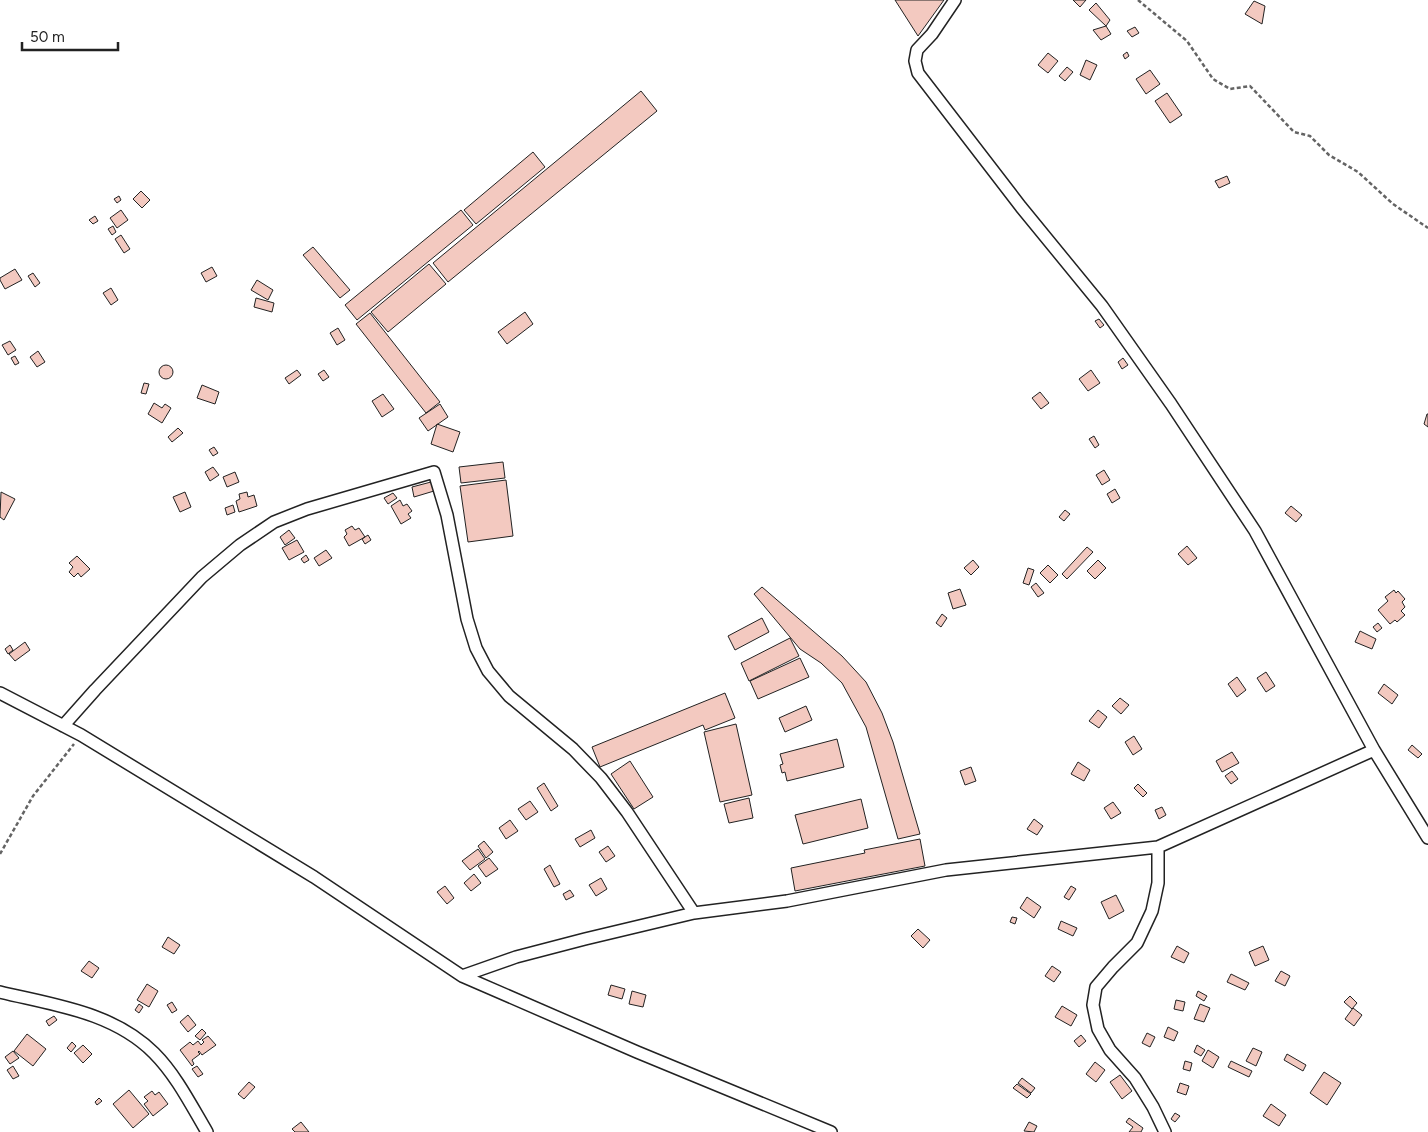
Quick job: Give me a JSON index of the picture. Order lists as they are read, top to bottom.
{
  "scale_bar": "50 m"
}
